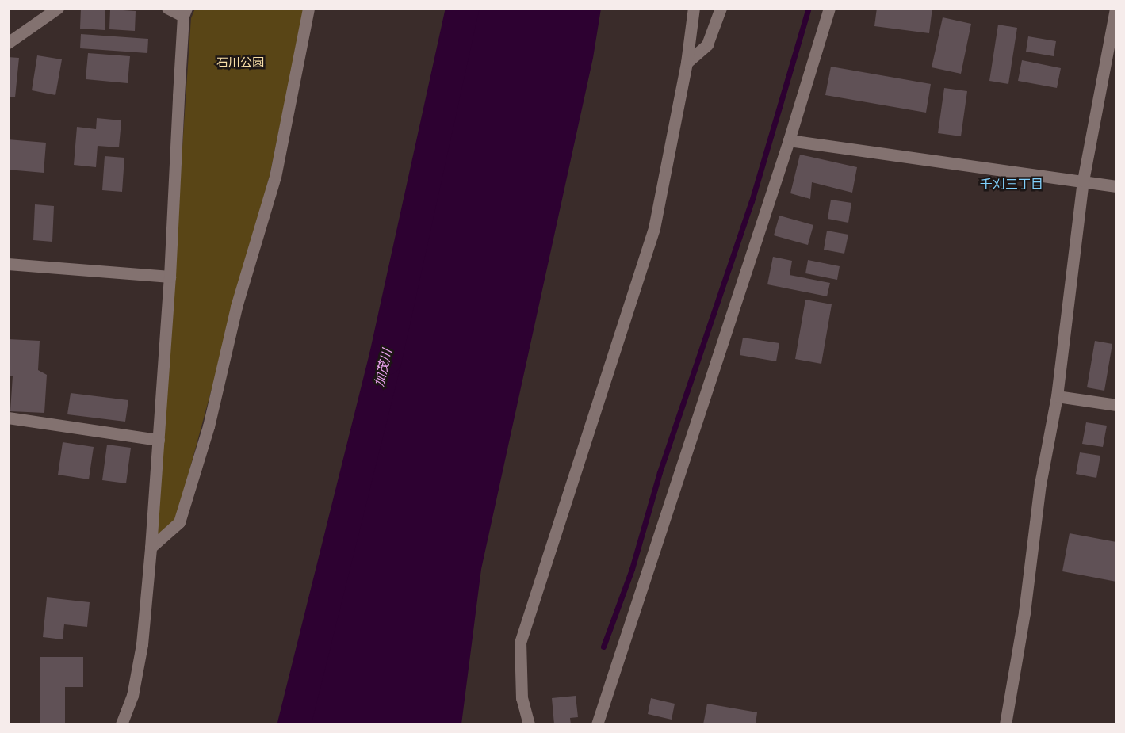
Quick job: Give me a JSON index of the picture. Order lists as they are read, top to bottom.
{
  "districts": ["千刈三丁目"],
  "water": ["加茂川"],
  "parks": ["石川公園"]
}
